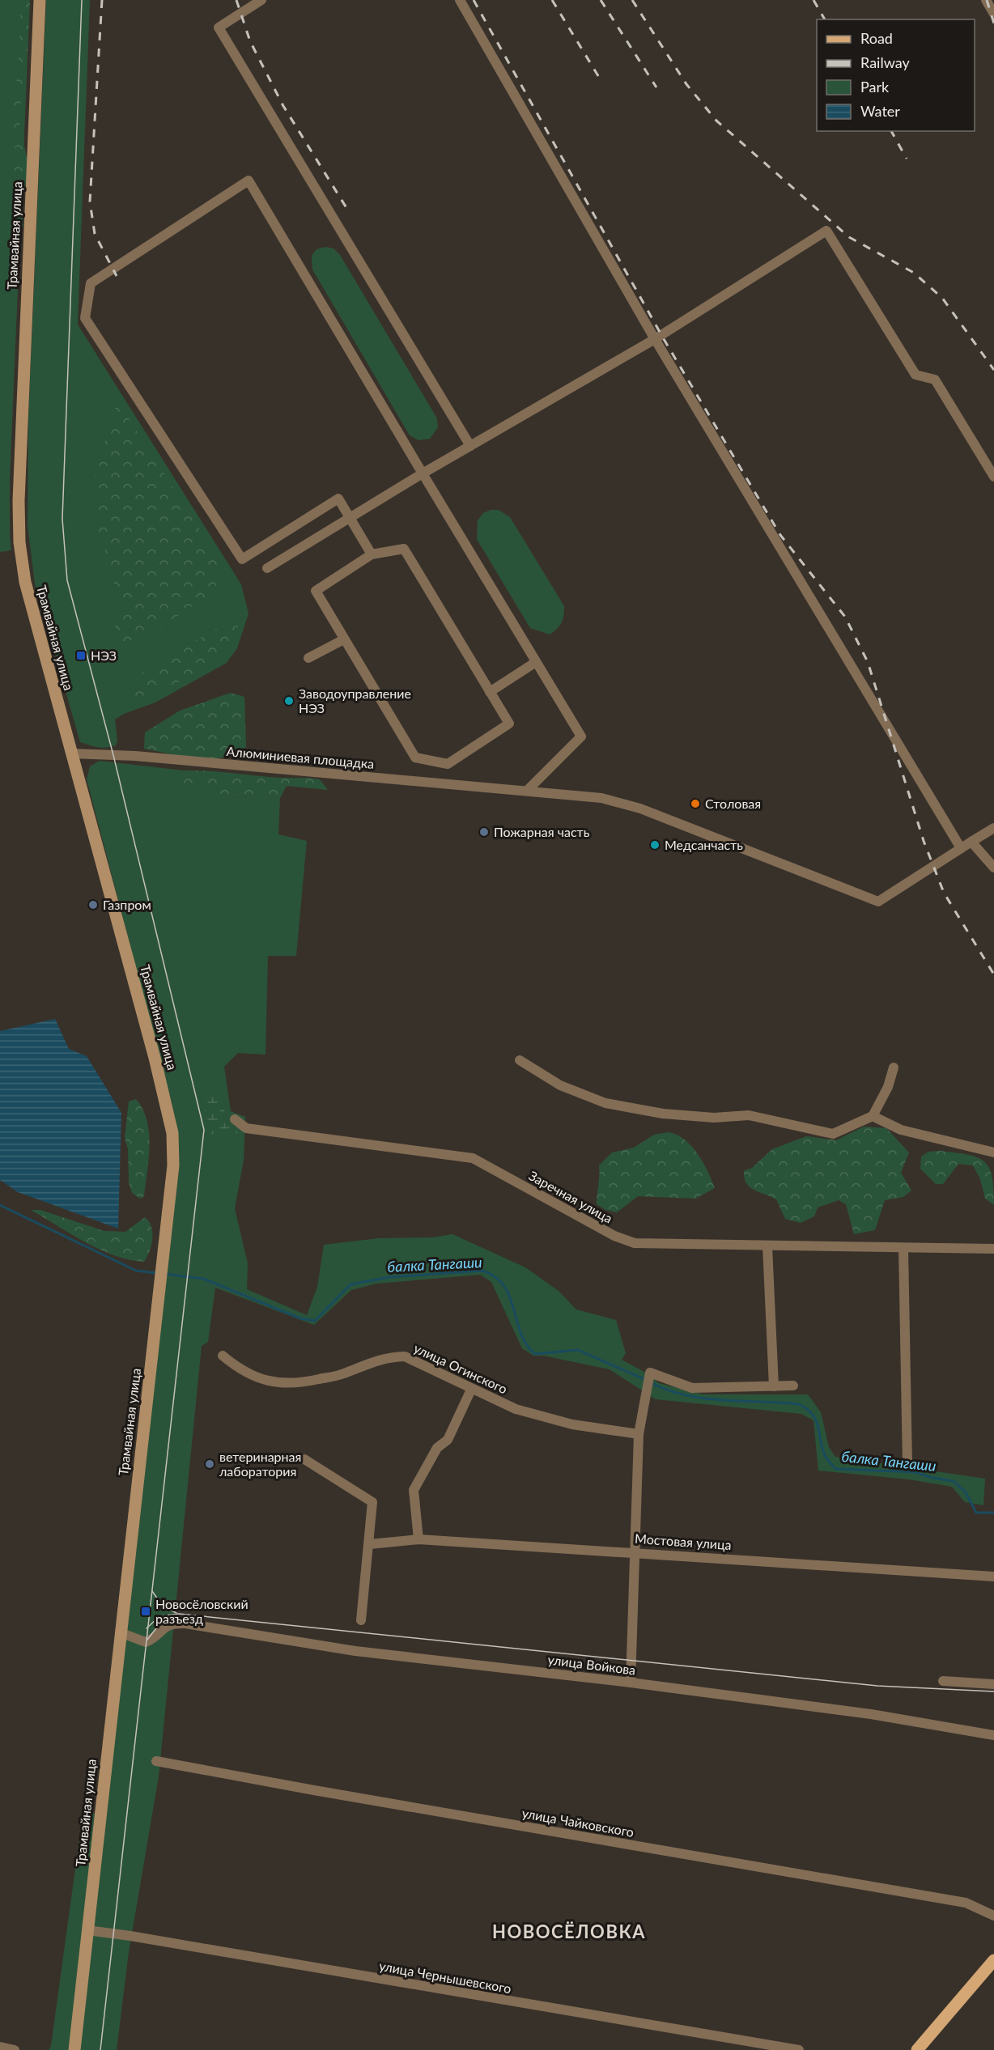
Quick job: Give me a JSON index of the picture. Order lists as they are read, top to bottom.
{
  "streets": {
    "main road": ["Трамвайная улица"],
    "street": [
      "Алюминиевая площадка",
      "Заречная улица",
      "улица Огинского",
      "Мостовая улица",
      "улица Войкова",
      "улица Чайковского",
      "улица Чернышевского"
    ]
  },
  "crossings": [
    ["Трамвайная улица", "Алюминиевая площадка"],
    ["Трамвайная улица", "улица Войкова"],
    ["Трамвайная улица", "улица Чернышевского"]
  ],
  "districts": ["НОВОСЁЛОВКА"],
  "water": ["балка Тангаши"],
  "places": {
    "transit": ["НЭЗ", "Новосёловский разъезд"],
    "other": [
      "Заводоуправление НЭЗ",
      "Столовая",
      "Пожарная часть",
      "Медсанчасть",
      "Газпром",
      "ветеринарная лаборатория"
    ]
  },
  "legend": [
    "Road",
    "Railway",
    "Park",
    "Water"
  ]
}
